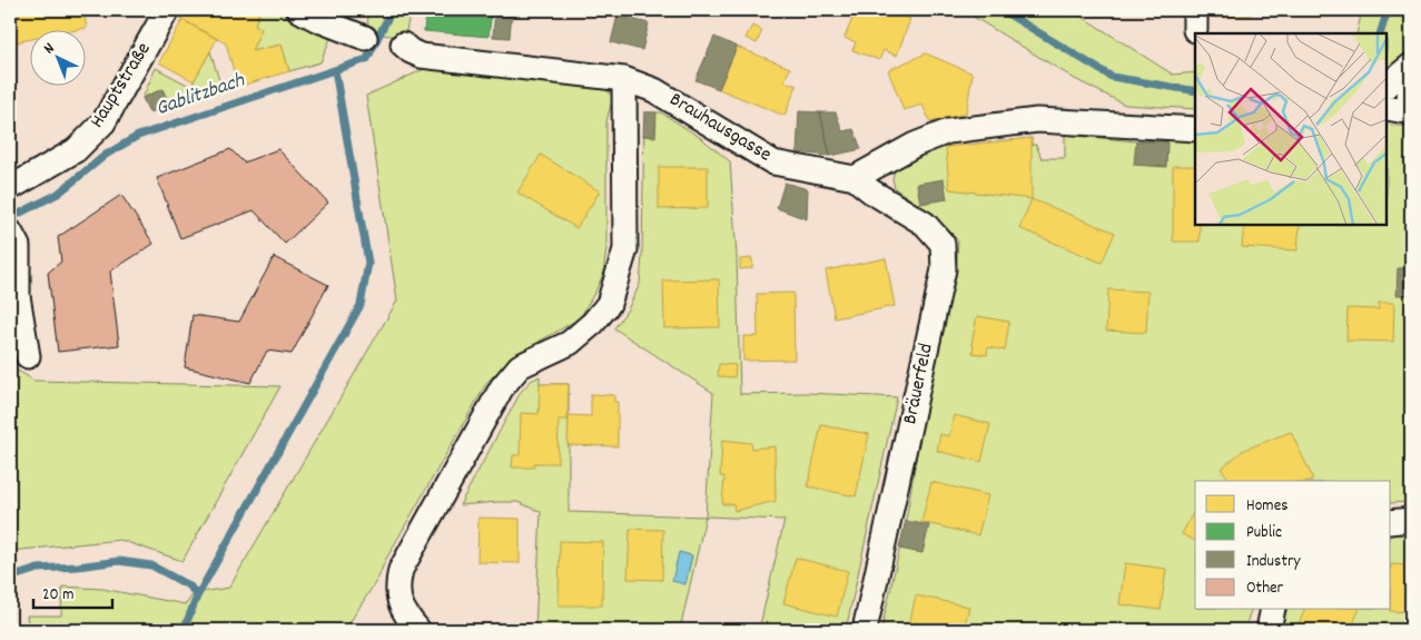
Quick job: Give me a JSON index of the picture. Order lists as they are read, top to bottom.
{
  "streets": {
    "street": ["Hauptstraße", "Brauhausgasse", "Bräuerfeld"]
  },
  "crossings": [
    ["Brauhausgasse", "Bräuerfeld"]
  ],
  "water": ["Gablitzbach"],
  "legend": [
    "Homes",
    "Public",
    "Industry",
    "Other"
  ],
  "scale_bar": "20 m",
  "north": "top left"
}
